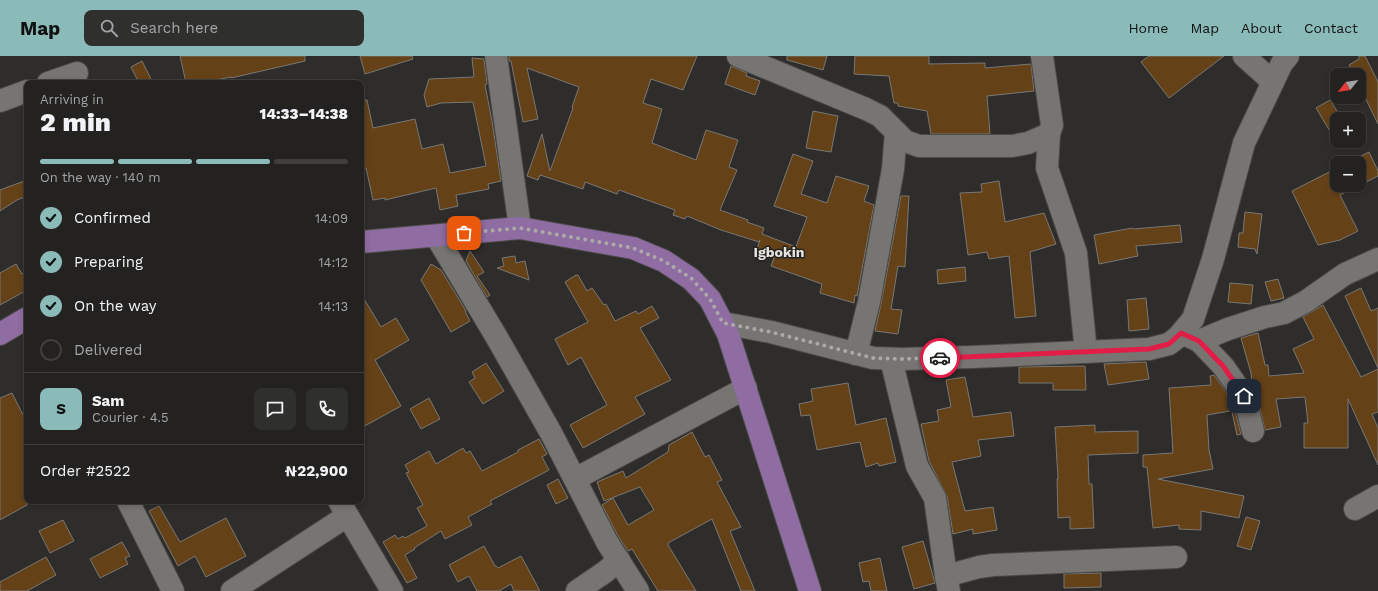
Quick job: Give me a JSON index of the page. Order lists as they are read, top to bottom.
{
  "districts": ["Igbokin"],
  "north": "bottom left",
  "page": {
    "header": "Map",
    "search": "Search here",
    "nav": [
      "Home",
      "Map",
      "About",
      "Contact"
    ],
    "map_buttons": ["+", "−"],
    "heading": ["2 min", "Arriving in", "14:33–14:38"],
    "panel": [
      "Sam",
      "Courier · 4.5",
      "Order #2522",
      "₦22,900"
    ],
    "bar": "On the way · 140 m",
    "list": [
      ["Confirmed", "14:09"],
      ["Preparing", "14:12"],
      ["On the way", "14:13"],
      "Delivered"
    ],
    "round": "S"
  }
}
